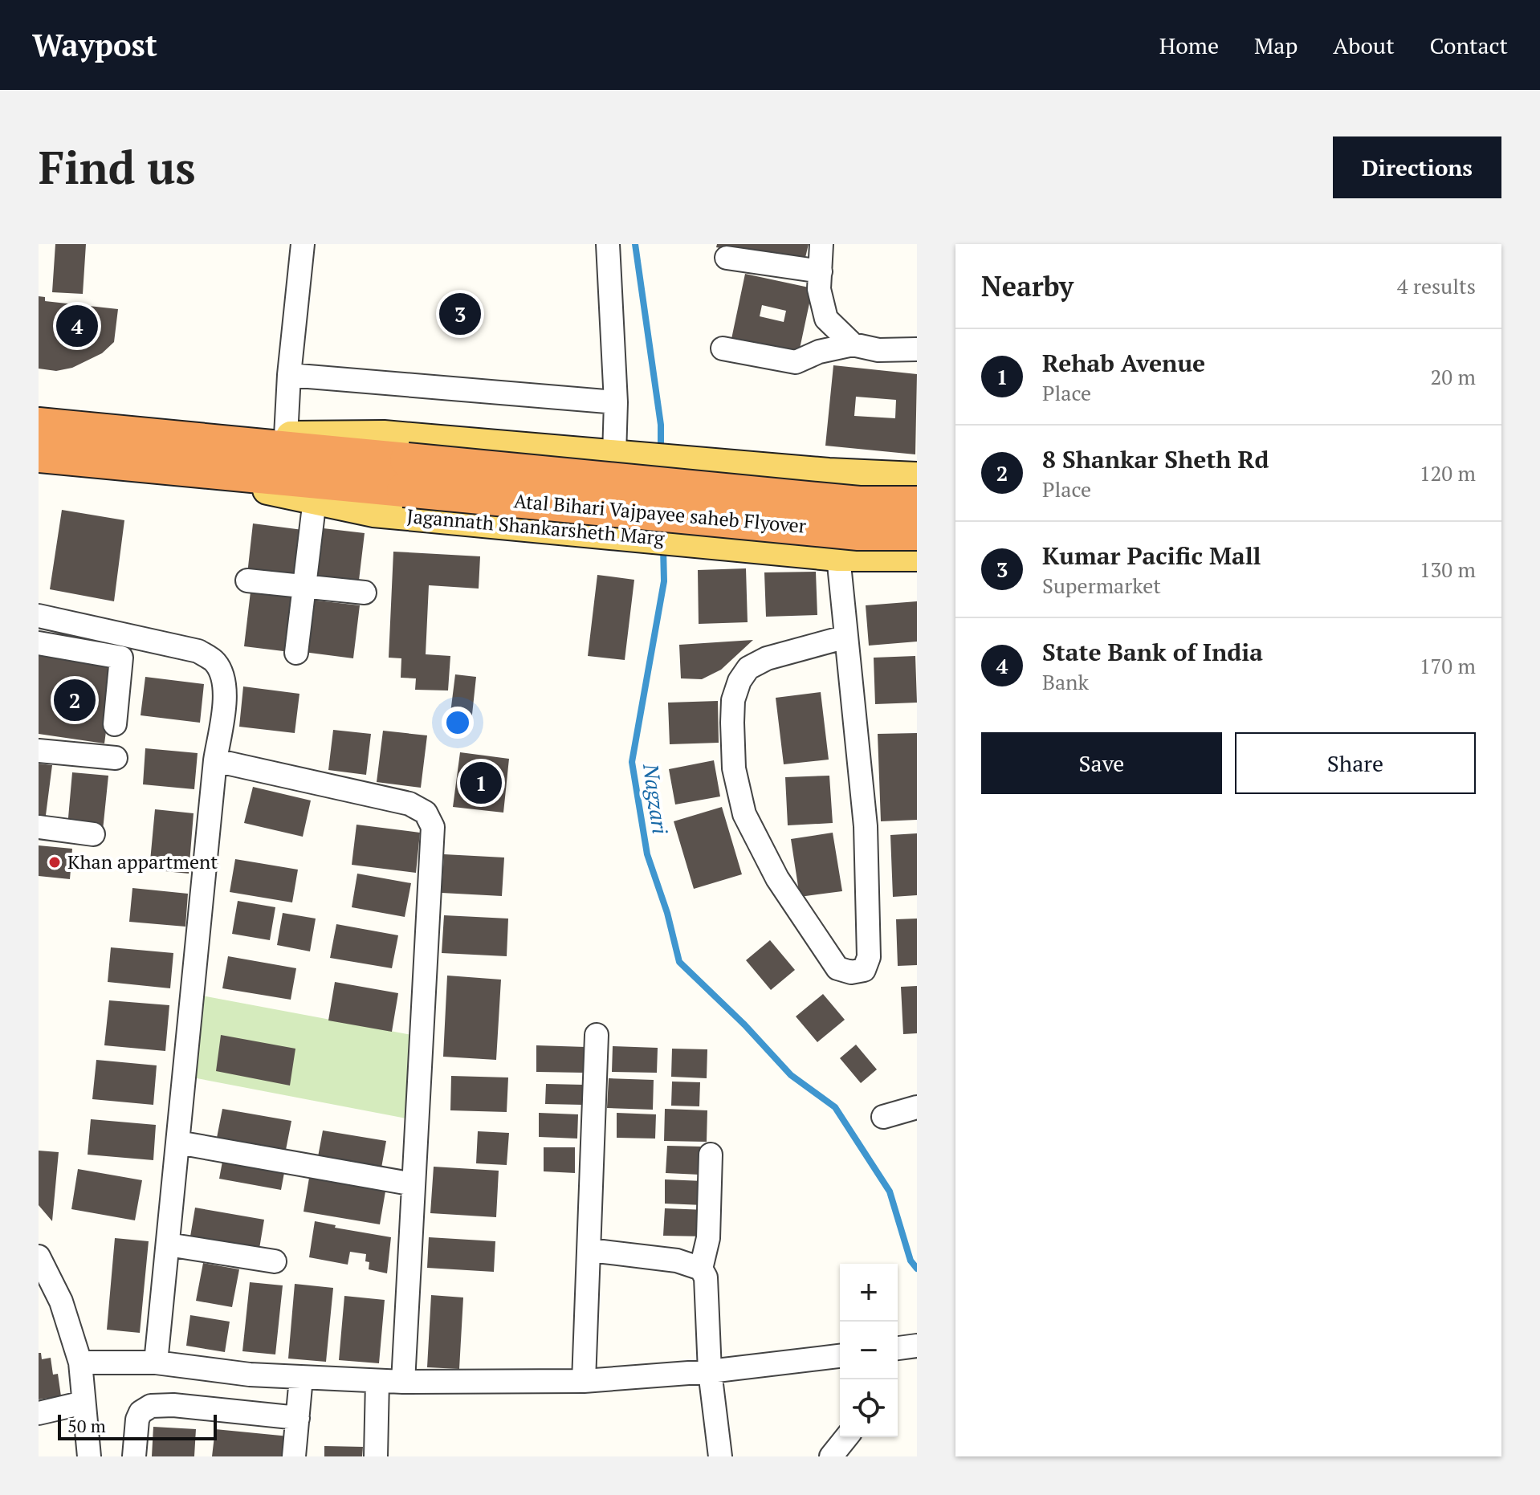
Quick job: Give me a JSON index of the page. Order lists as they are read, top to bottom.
{
  "streets": {
    "highway": ["Atal Bihari Vajpayee saheb Flyover", "Jagannath Shankarsheth Marg"]
  },
  "crossings": [
    ["Atal Bihari Vajpayee saheb Flyover", "Jagannath Shankarsheth Marg"]
  ],
  "water": ["Nagzari"],
  "places": ["Khan appartment"],
  "scale_bar": "50 m",
  "page": {
    "header": "Waypost",
    "nav": [
      "Home",
      "Map",
      "About",
      "Contact"
    ],
    "buttons": [
      "Directions",
      ["Save", "Share"]
    ],
    "title": "Find us",
    "heading": ["Nearby", "4 results"],
    "pins": [
      "3",
      "4",
      "2",
      "1"
    ],
    "list": [
      {
        "mark": "1",
        "name": "Rehab Avenue",
        "note": "Place",
        "value": "20 m"
      },
      {
        "mark": "2",
        "name": "8 Shankar Sheth Rd",
        "note": "Place",
        "value": "120 m"
      },
      {
        "mark": "3",
        "name": "Kumar Pacific Mall",
        "note": "Supermarket",
        "value": "130 m"
      },
      {
        "mark": "4",
        "name": "State Bank of India",
        "note": "Bank",
        "value": "170 m"
      }
    ],
    "map_buttons": ["+", "−"],
    "scale": "50 m"
  }
}
